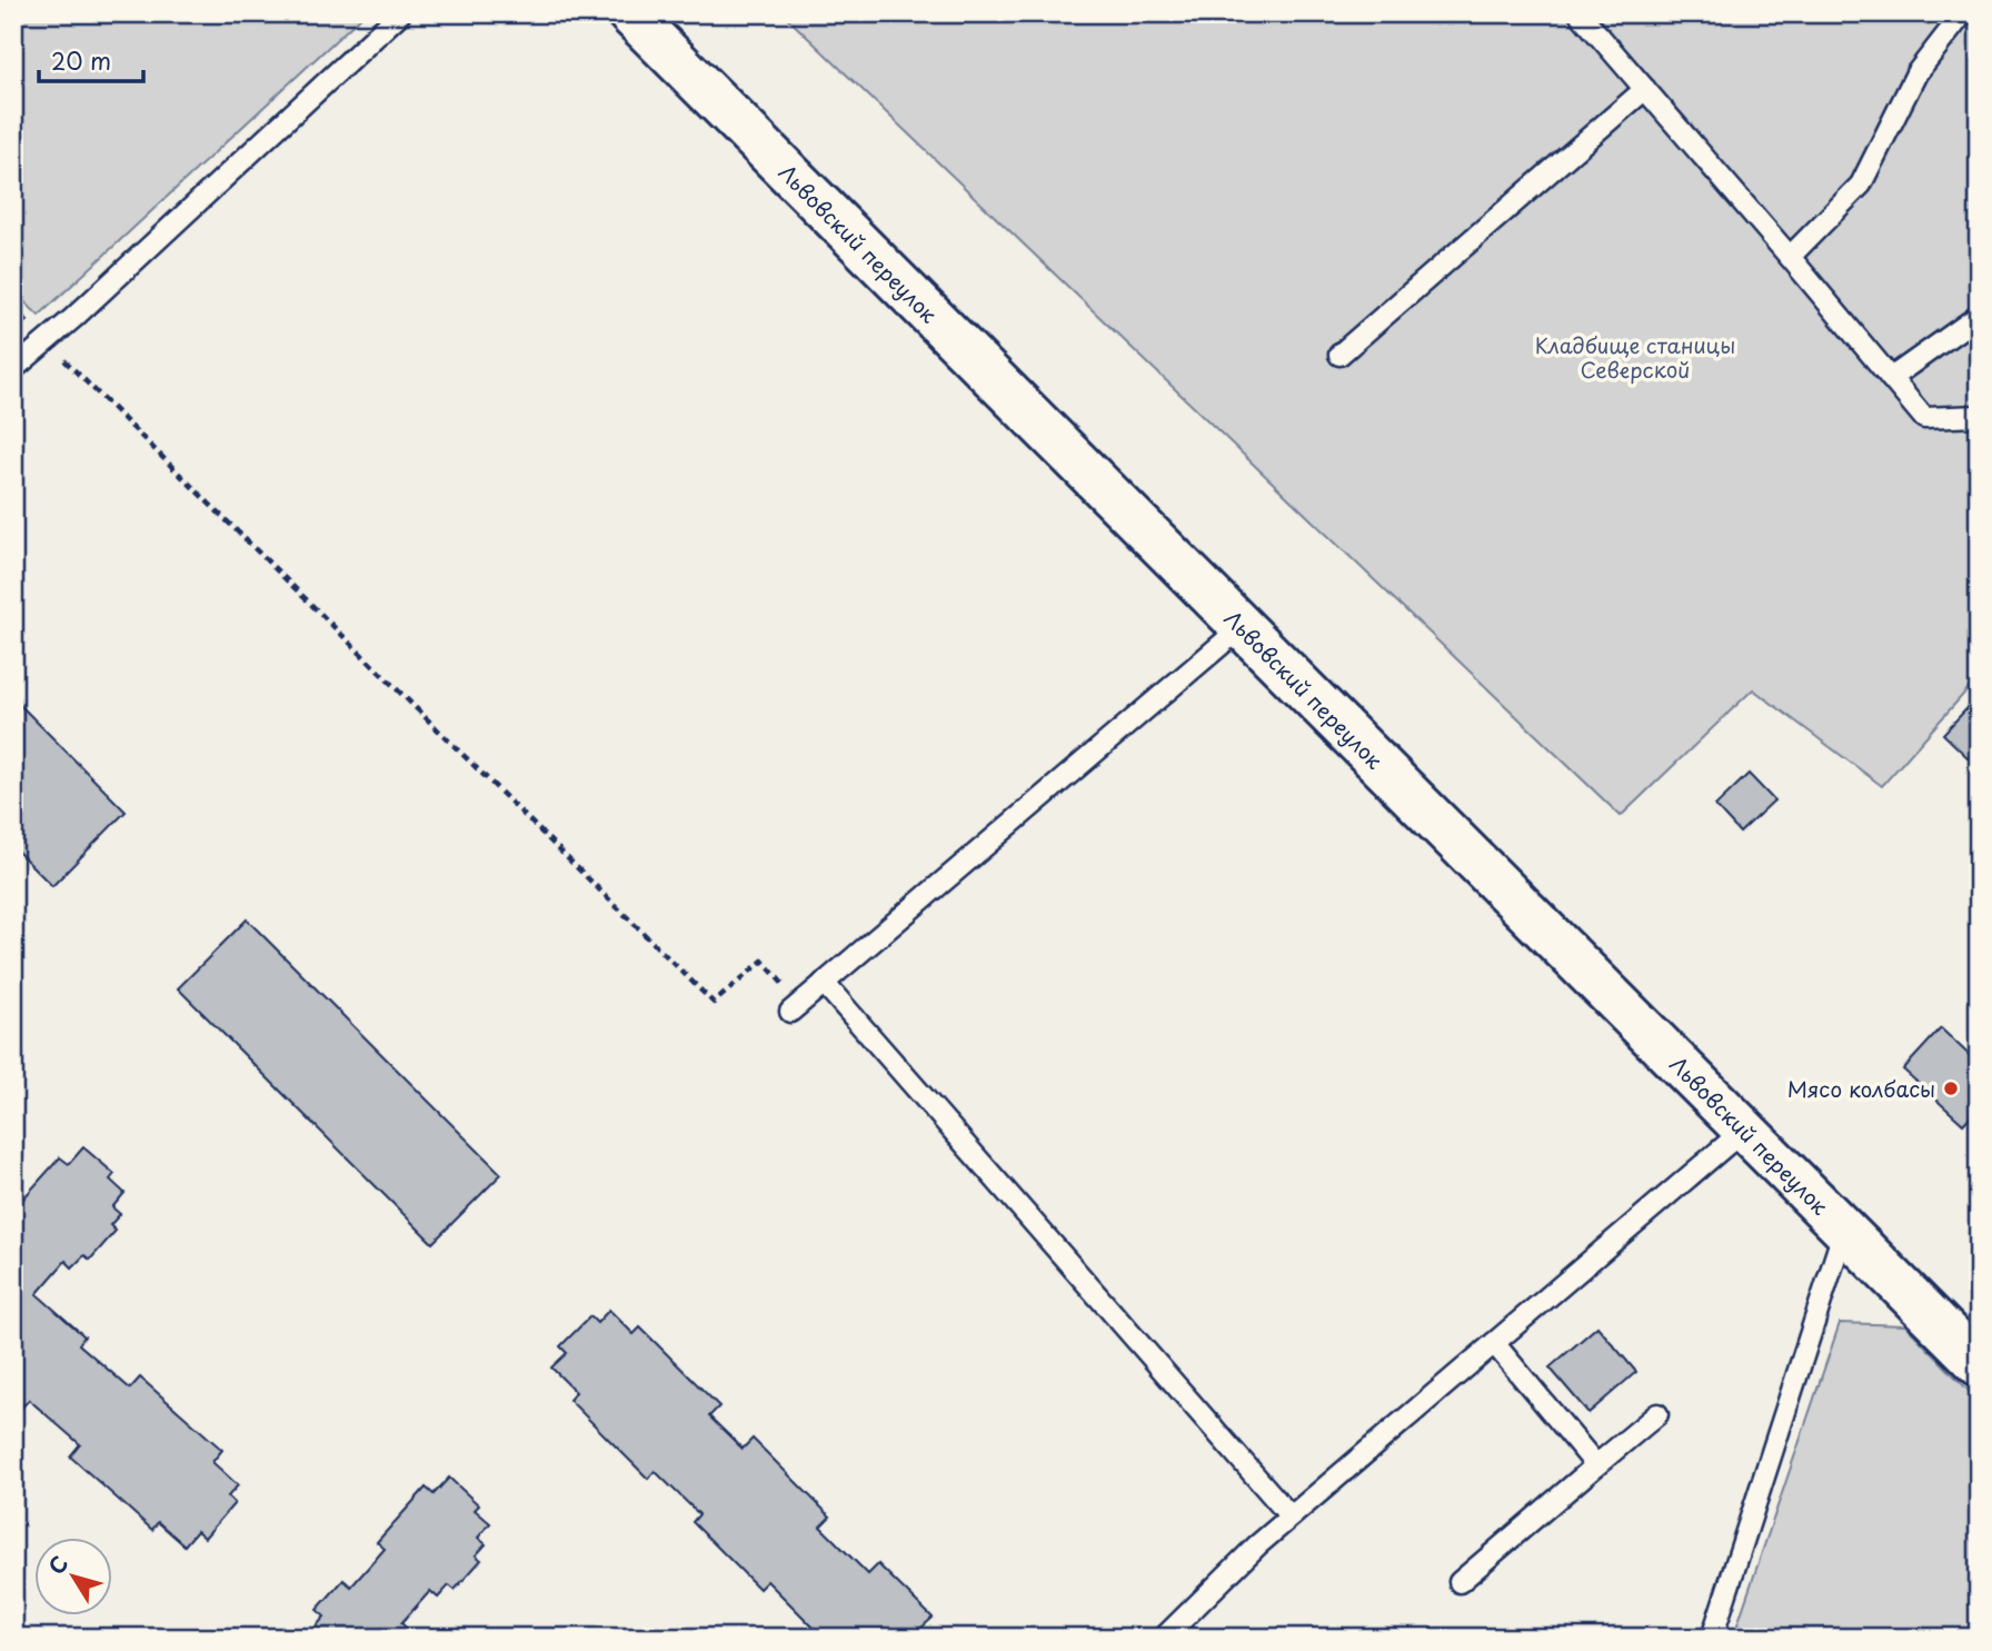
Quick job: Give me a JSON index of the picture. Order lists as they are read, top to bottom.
{
  "streets": {
    "main road": ["Львовский переулок"]
  },
  "parks": ["Кладбище станицы Северской"],
  "places": ["Мясо колбасы"],
  "scale_bar": "20 m",
  "north": "top left"
}
